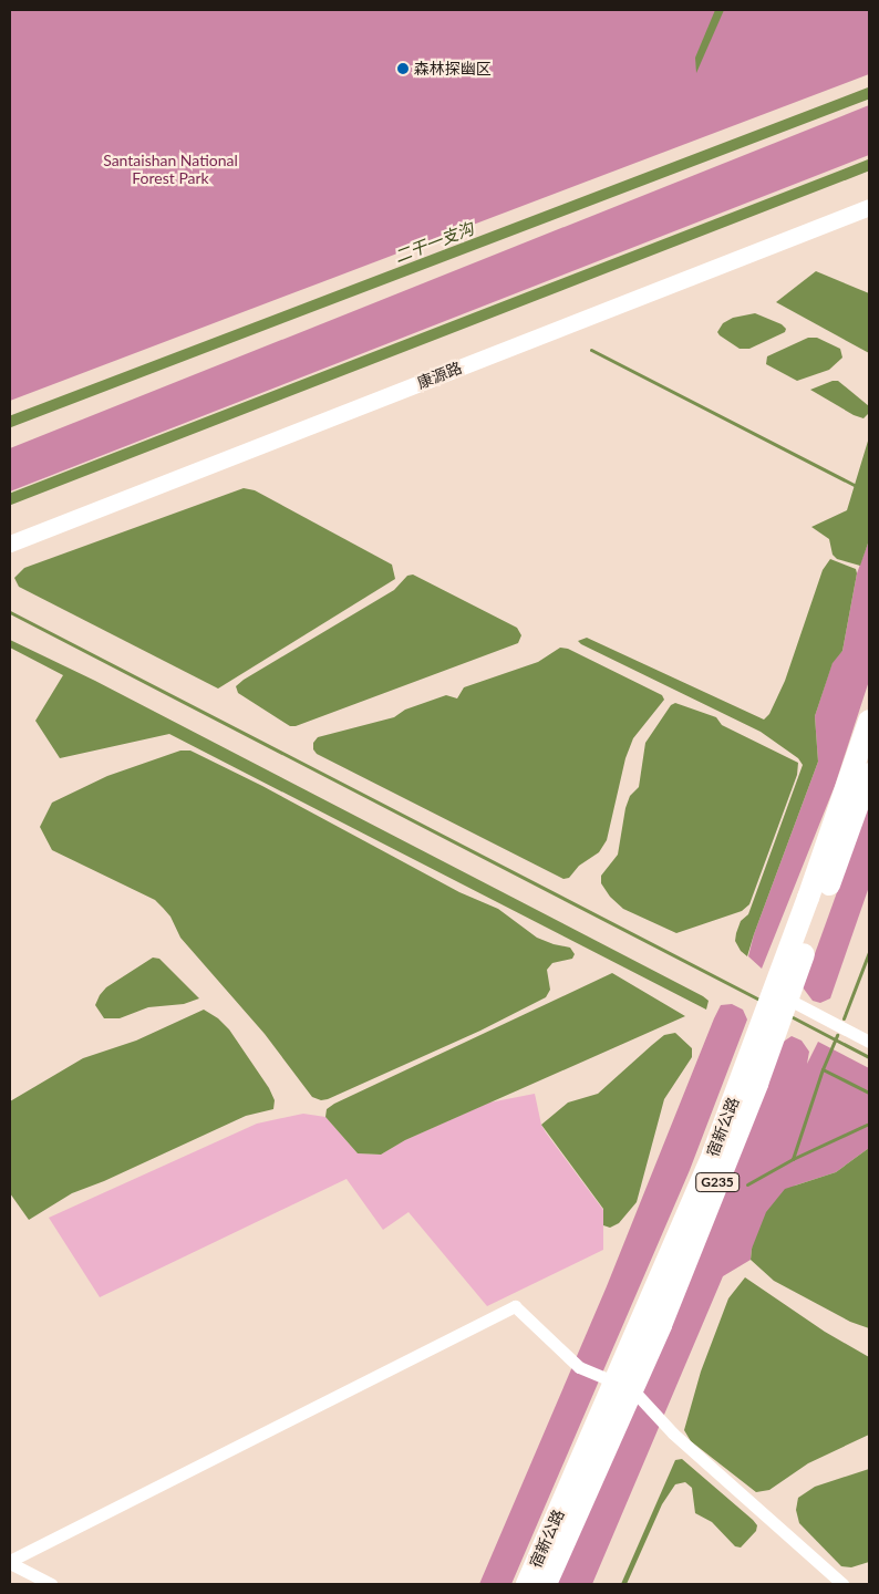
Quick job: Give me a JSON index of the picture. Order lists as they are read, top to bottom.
{
  "streets": {
    "highway": ["宿新公路", "G235"],
    "street": ["康源路"]
  },
  "water": ["二干一支沟"],
  "parks": ["Santaishan National Forest Park"],
  "places": ["森林探幽区"]
}
